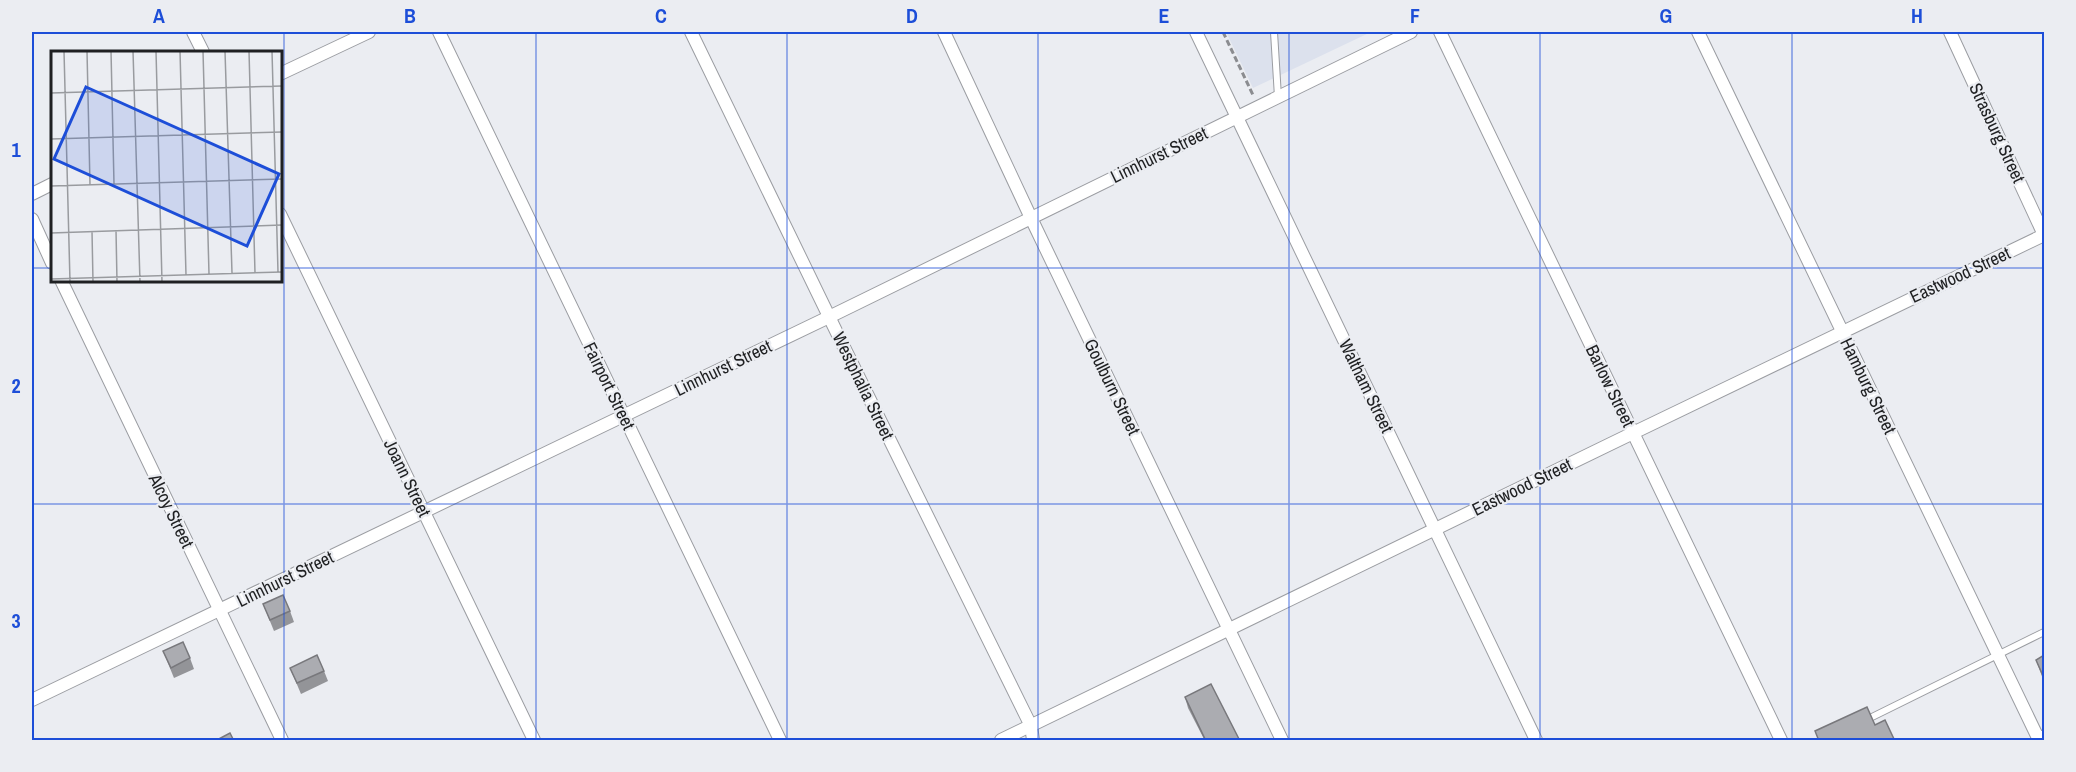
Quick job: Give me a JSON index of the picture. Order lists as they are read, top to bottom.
{
  "streets": {
    "street": [
      "Strasburg Street",
      "Linnhurst Street",
      "Eastwood Street",
      "Fairport Street",
      "Westphalia Street",
      "Waltham Street",
      "Barlow Street",
      "Hamburg Street",
      "Goulburn Street",
      "Joann Street",
      "Alcoy Street"
    ]
  },
  "crossings": [
    ["Strasburg Street", "Eastwood Street"],
    ["Linnhurst Street", "Fairport Street"],
    ["Linnhurst Street", "Westphalia Street"],
    ["Linnhurst Street", "Waltham Street"],
    ["Linnhurst Street", "Goulburn Street"],
    ["Linnhurst Street", "Joann Street"],
    ["Linnhurst Street", "Alcoy Street"],
    ["Eastwood Street", "Westphalia Street"],
    ["Eastwood Street", "Waltham Street"],
    ["Eastwood Street", "Barlow Street"],
    ["Eastwood Street", "Hamburg Street"],
    ["Eastwood Street", "Goulburn Street"]
  ],
  "grid": {
    "columns": [
      "A",
      "B",
      "C",
      "D",
      "E",
      "F",
      "G",
      "H"
    ],
    "rows": ["1", "2", "3"]
  }
}
